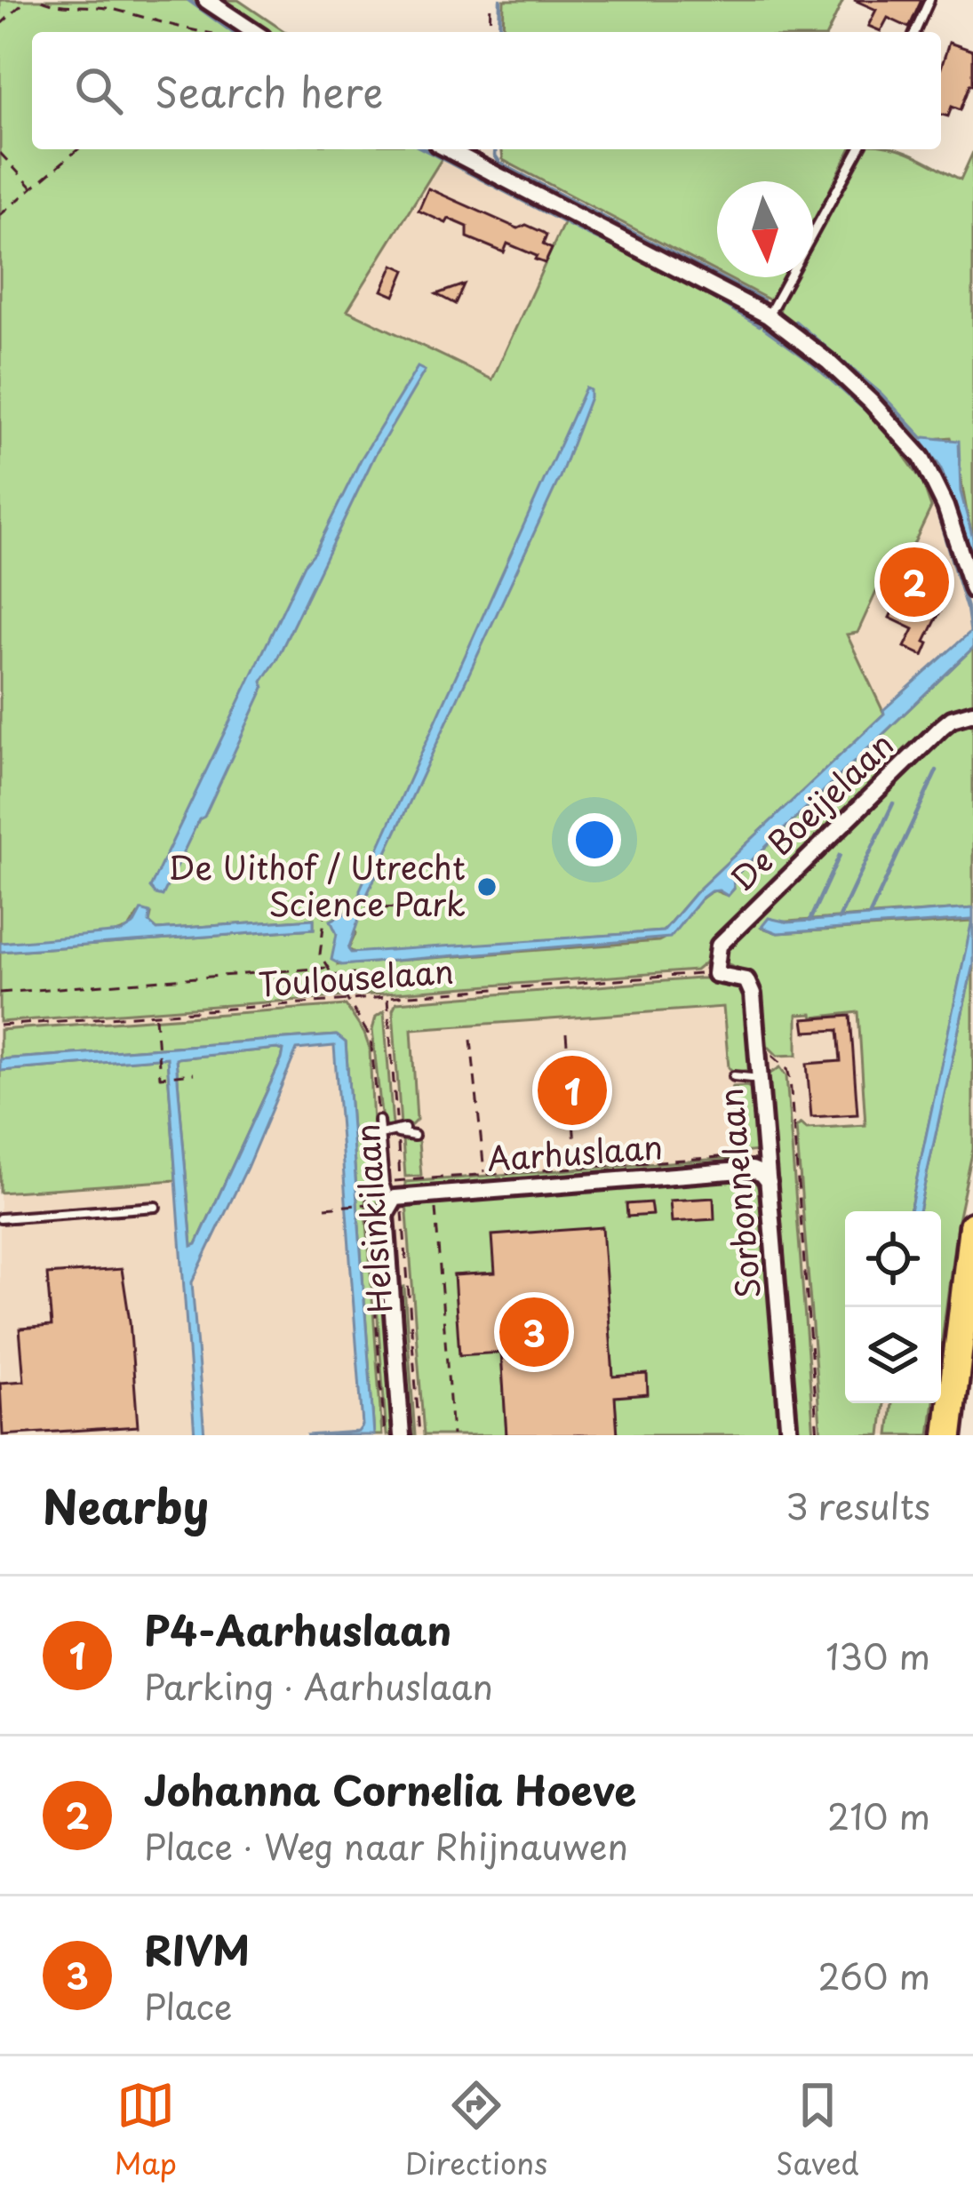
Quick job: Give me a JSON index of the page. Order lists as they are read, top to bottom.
{
  "streets": {
    "street": [
      "De Boeijelaan",
      "Aarhuslaan",
      "Sorbonnelaan",
      "Helsinkilaan"
    ],
    "path": ["Toulouselaan"]
  },
  "crossings": [
    ["De Boeijelaan", "Toulouselaan"],
    ["De Boeijelaan", "Sorbonnelaan"],
    ["Toulouselaan", "Sorbonnelaan"],
    ["Toulouselaan", "Helsinkilaan"],
    ["Aarhuslaan", "Helsinkilaan"]
  ],
  "places": ["De Uithof / Utrecht Science Park"],
  "north": "bottom",
  "page": {
    "search": "Search here",
    "pins": ["2", "1", "3"],
    "heading": ["Nearby", "3 results"],
    "list": [
      {
        "mark": "1",
        "name": "P4-Aarhuslaan",
        "note": "Parking · Aarhuslaan",
        "value": "130 m"
      },
      {
        "mark": "2",
        "name": "Johanna Cornelia Hoeve",
        "note": "Place · Weg naar Rhijnauwen",
        "value": "210 m"
      },
      {
        "mark": "3",
        "name": "RIVM",
        "note": "Place",
        "value": "260 m"
      }
    ],
    "nav": ["Map", "Directions", "Saved"]
  }
}
